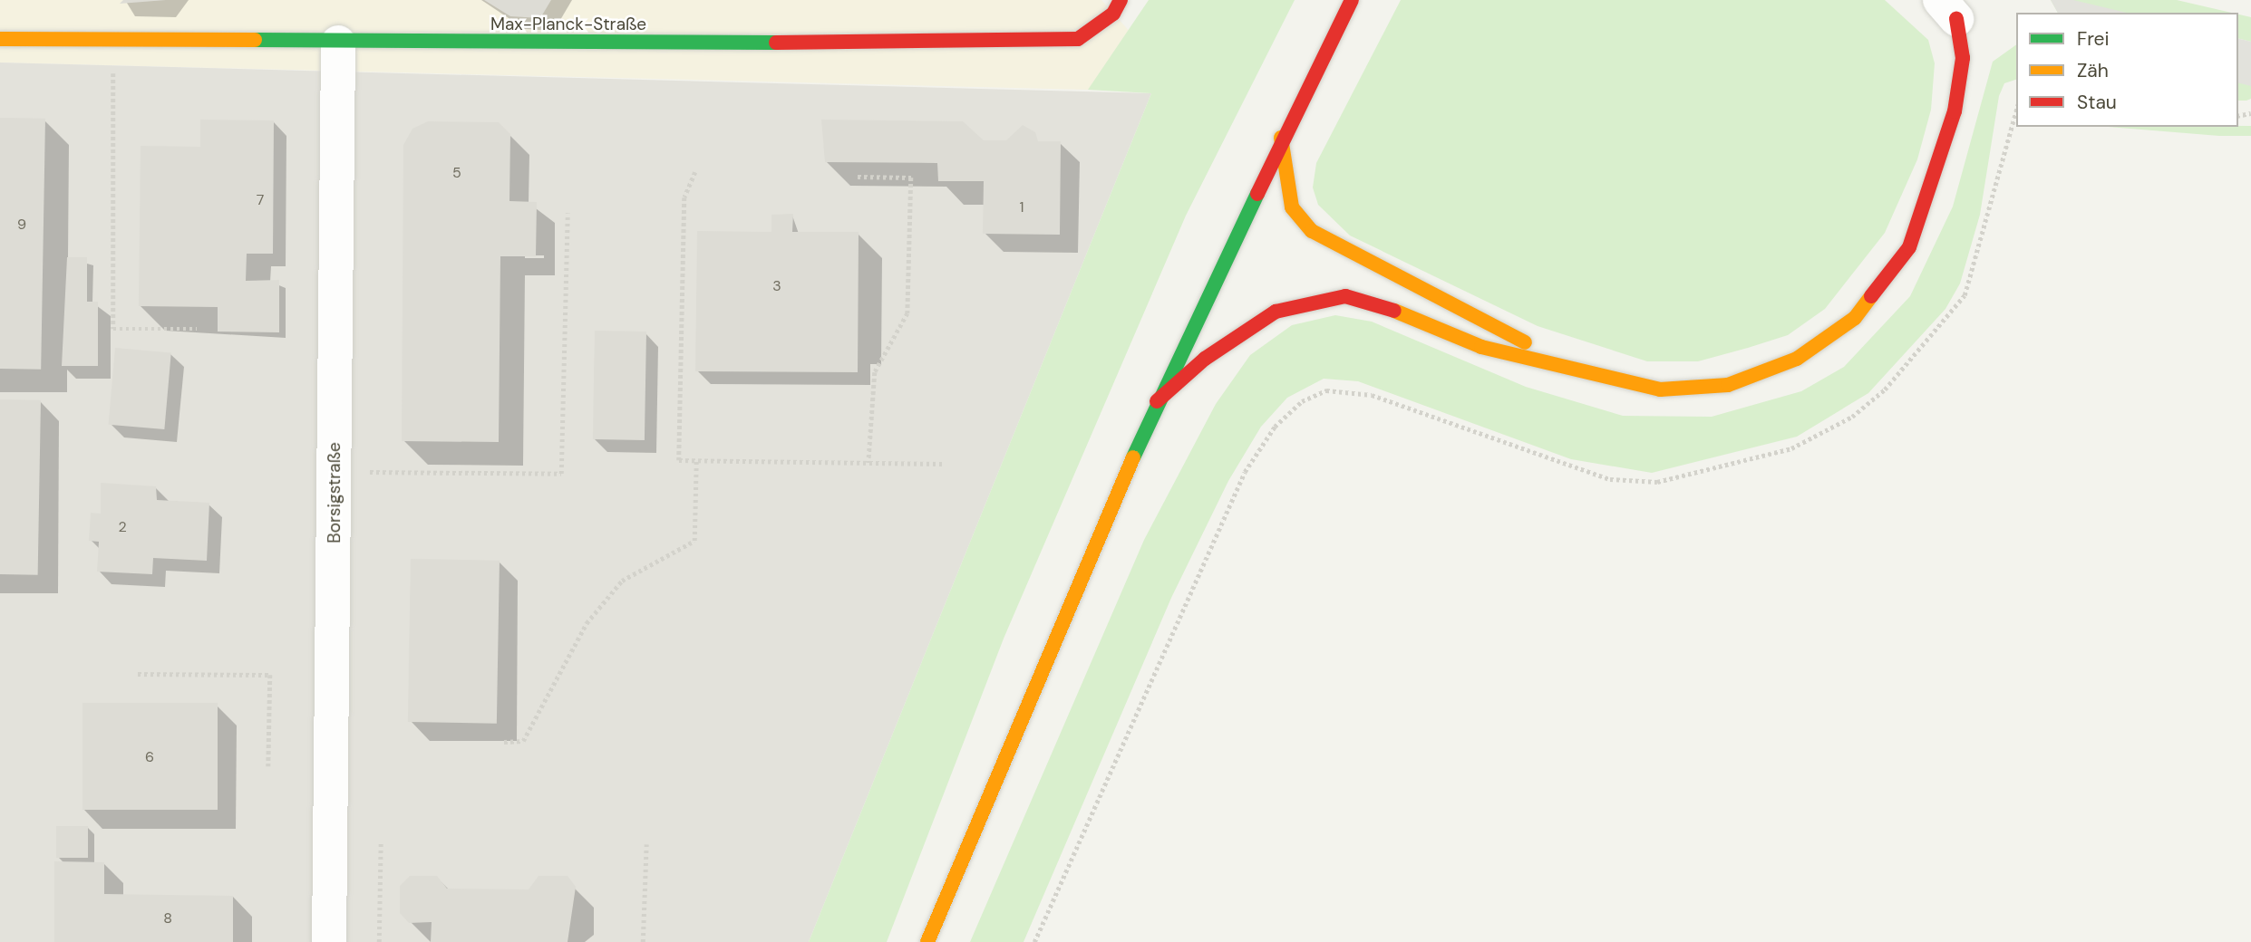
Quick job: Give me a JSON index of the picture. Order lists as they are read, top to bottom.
{
  "streets": {
    "main road": ["Max-Planck-Straße"],
    "street": ["Borsigstraße"]
  },
  "crossings": [
    ["Max-Planck-Straße", "Borsigstraße"]
  ],
  "house_numbers": [
    "5",
    "7",
    "1",
    "9",
    "3",
    "2",
    "6",
    "8"
  ],
  "legend": ["Frei", "Zäh", "Stau"]
}
